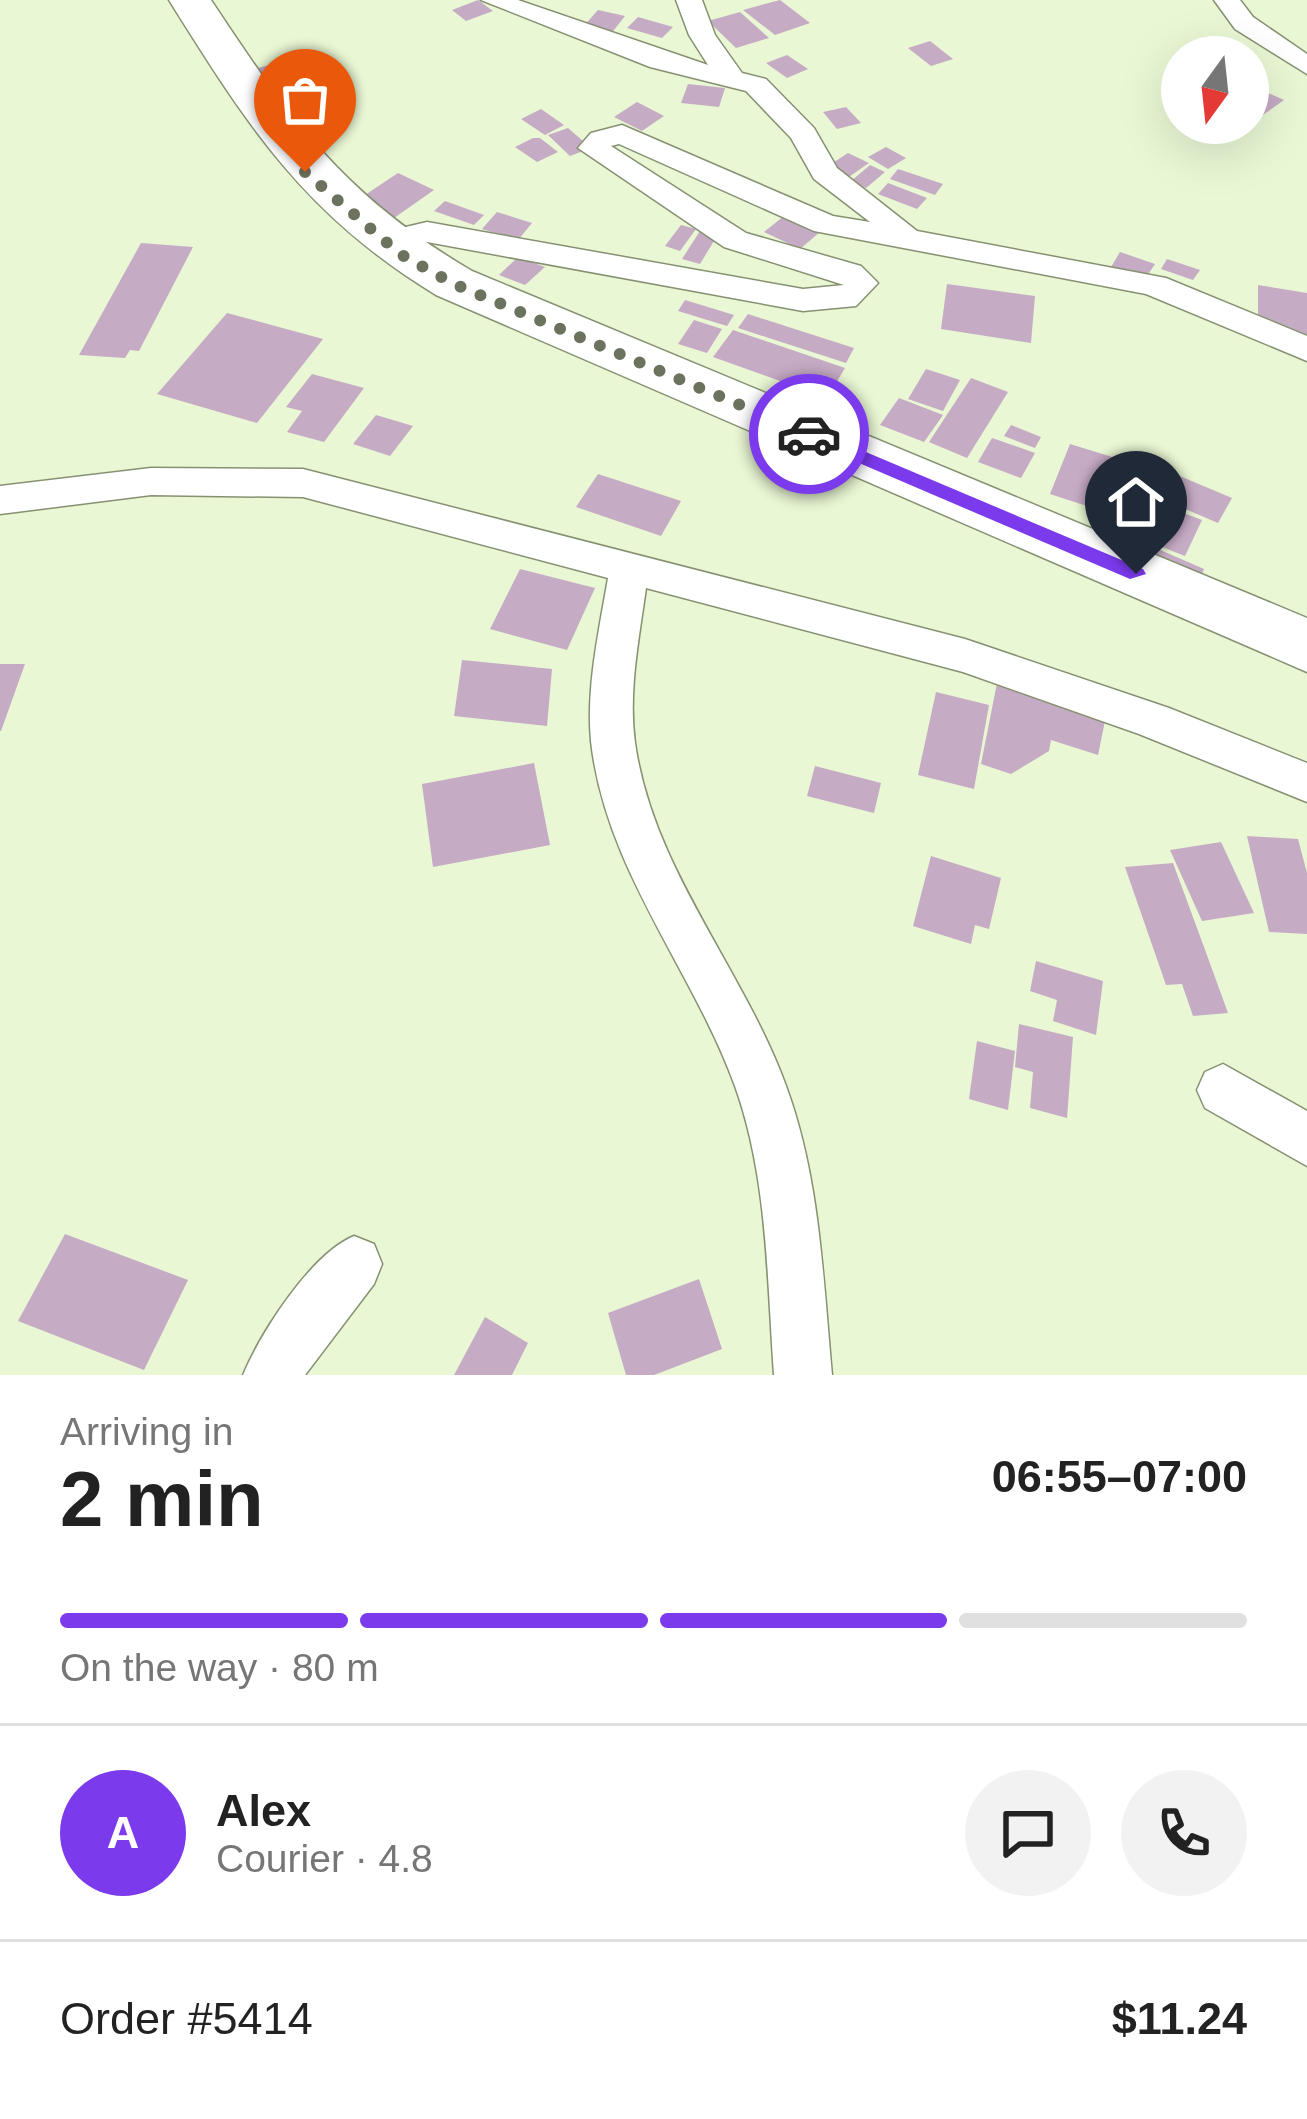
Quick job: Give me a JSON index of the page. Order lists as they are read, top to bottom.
{
  "north": "bottom",
  "page": {
    "heading": ["2 min", "Arriving in", "06:55–07:00"],
    "panel": [
      "Alex",
      "Courier · 4.8",
      "Order #5414",
      "$11.24"
    ],
    "bar": "On the way · 80 m",
    "round": "A"
  }
}
